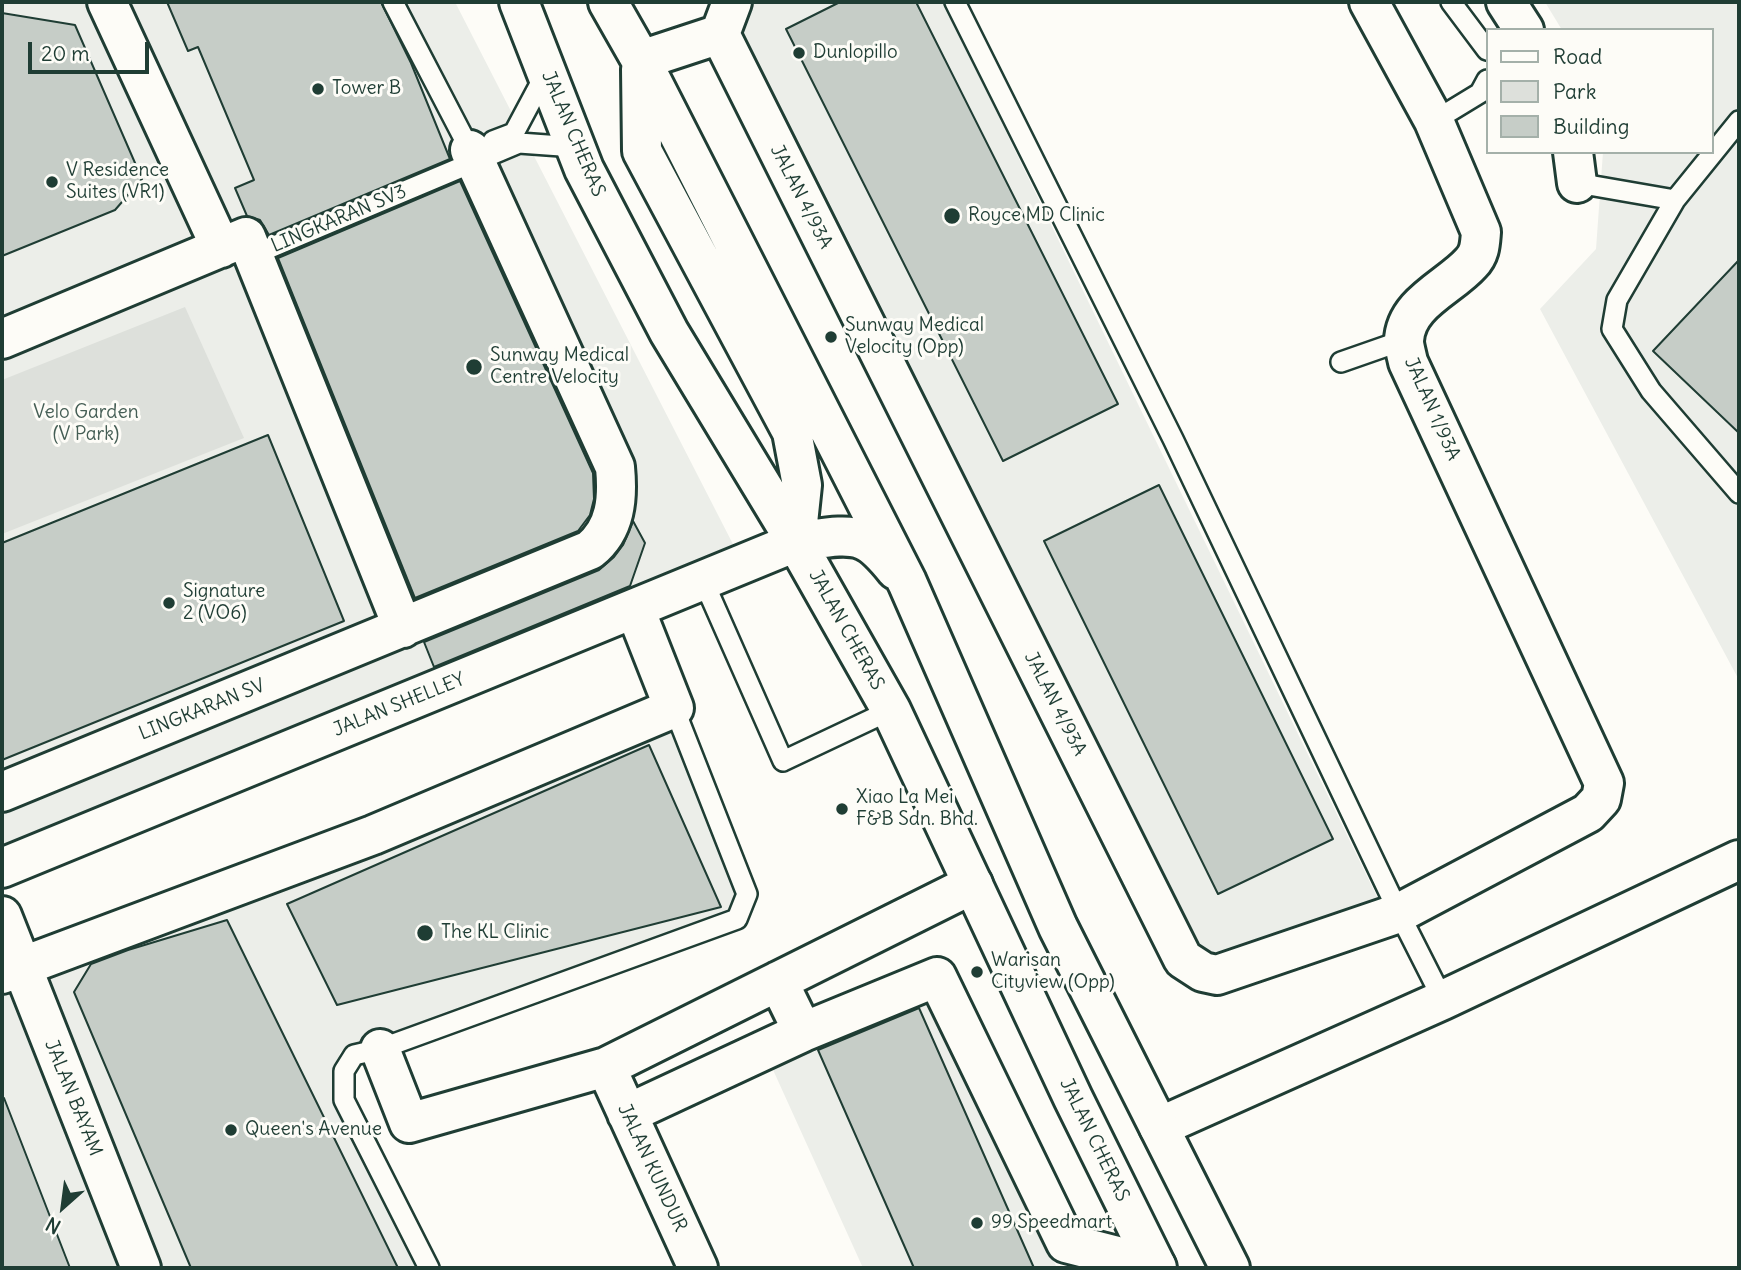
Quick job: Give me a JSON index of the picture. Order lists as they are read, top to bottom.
{
  "streets": {
    "street": [
      "JALAN CHERAS",
      "JALAN 4/93A",
      "LINGKARAN SV3",
      "JALAN 1/93A",
      "JALAN SHELLEY",
      "LINGKARAN SV",
      "JALAN BAYAM",
      "JALAN KUNDUR"
    ]
  },
  "crossings": [
    ["JALAN CHERAS", "LINGKARAN SV3"],
    ["JALAN CHERAS", "JALAN SHELLEY"],
    ["JALAN 4/93A", "JALAN 1/93A"],
    ["LINGKARAN SV3", "LINGKARAN SV"]
  ],
  "parks": ["Velo Garden (V Park)"],
  "places": [
    "Dunlopillo",
    "Tower B",
    "V Residence Suites (VR1)",
    "Royce MD Clinic",
    "Sunway Medical Velocity (Opp)",
    "Sunway Medical Centre Velocity",
    "Signature 2 (VO6)",
    "Xiao La Mei F&B Sdn. Bhd.",
    "The KL Clinic",
    "Warisan Cityview (Opp)",
    "Queen's Avenue",
    "99 Speedmart"
  ],
  "legend": ["Road", "Park", "Building"],
  "scale_bar": "20 m",
  "north": "bottom left"
}
